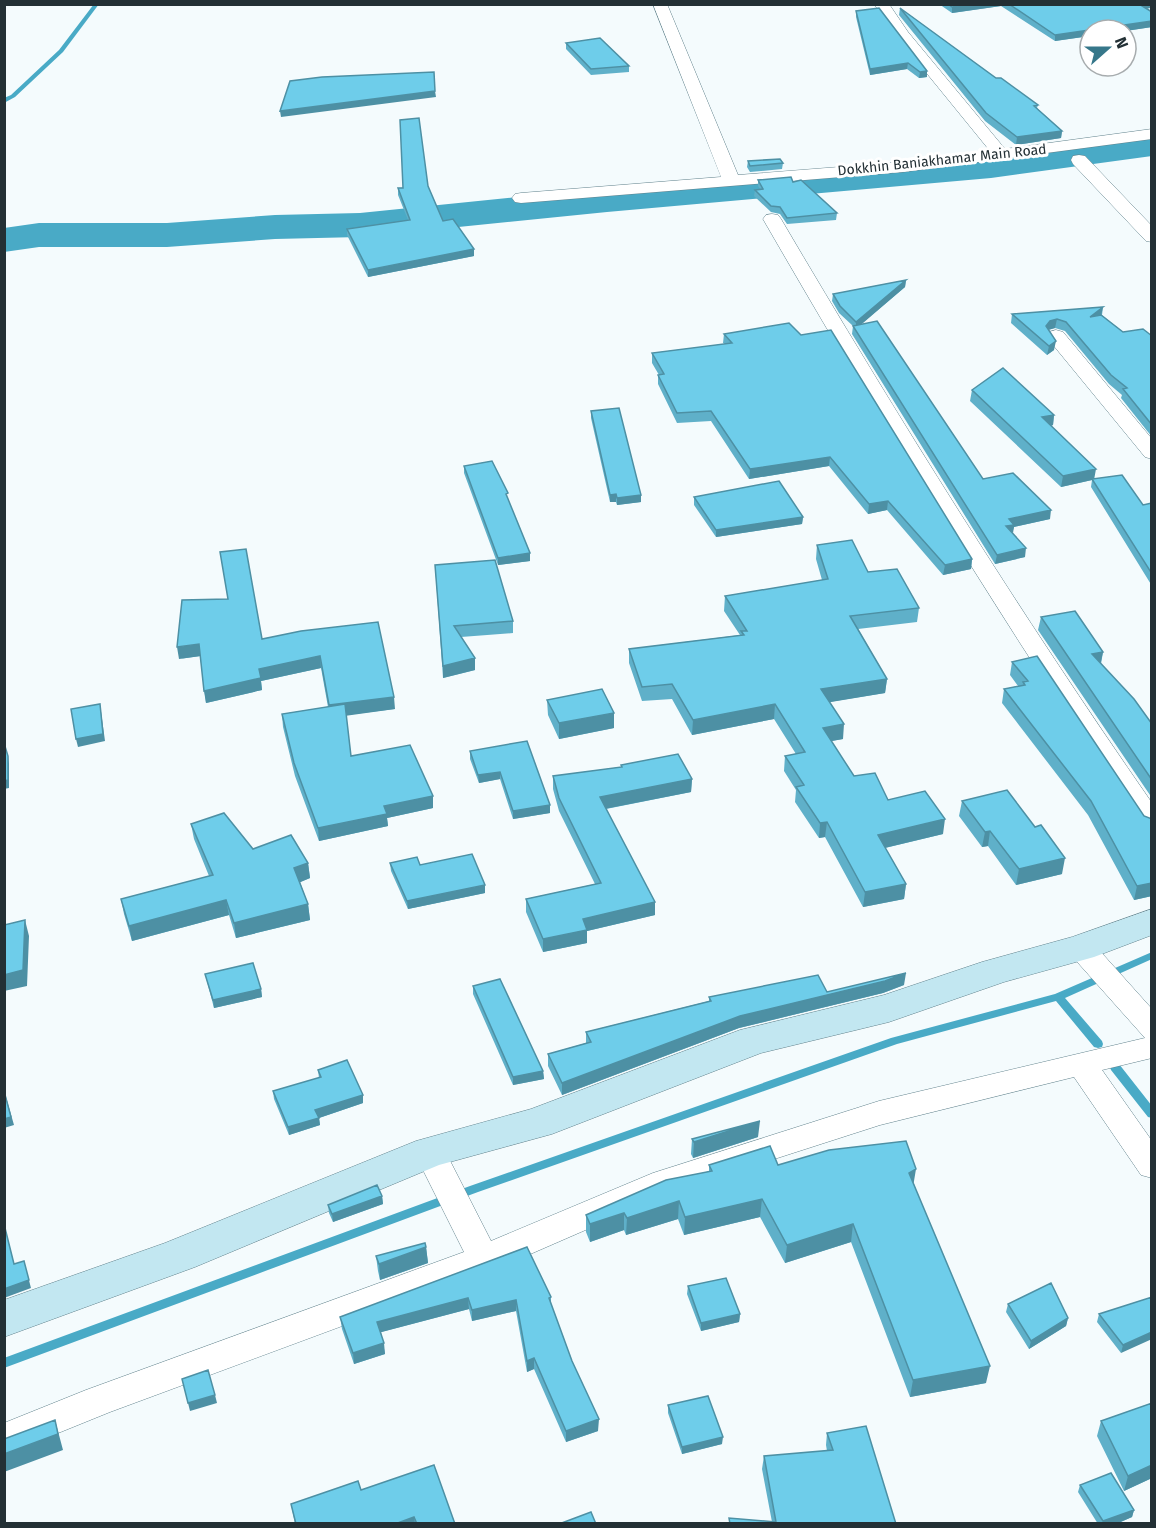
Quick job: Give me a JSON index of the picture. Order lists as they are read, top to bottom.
{
  "streets": {
    "street": ["Dokkhin Baniakhamar Main Road"]
  },
  "north": "right"
}
